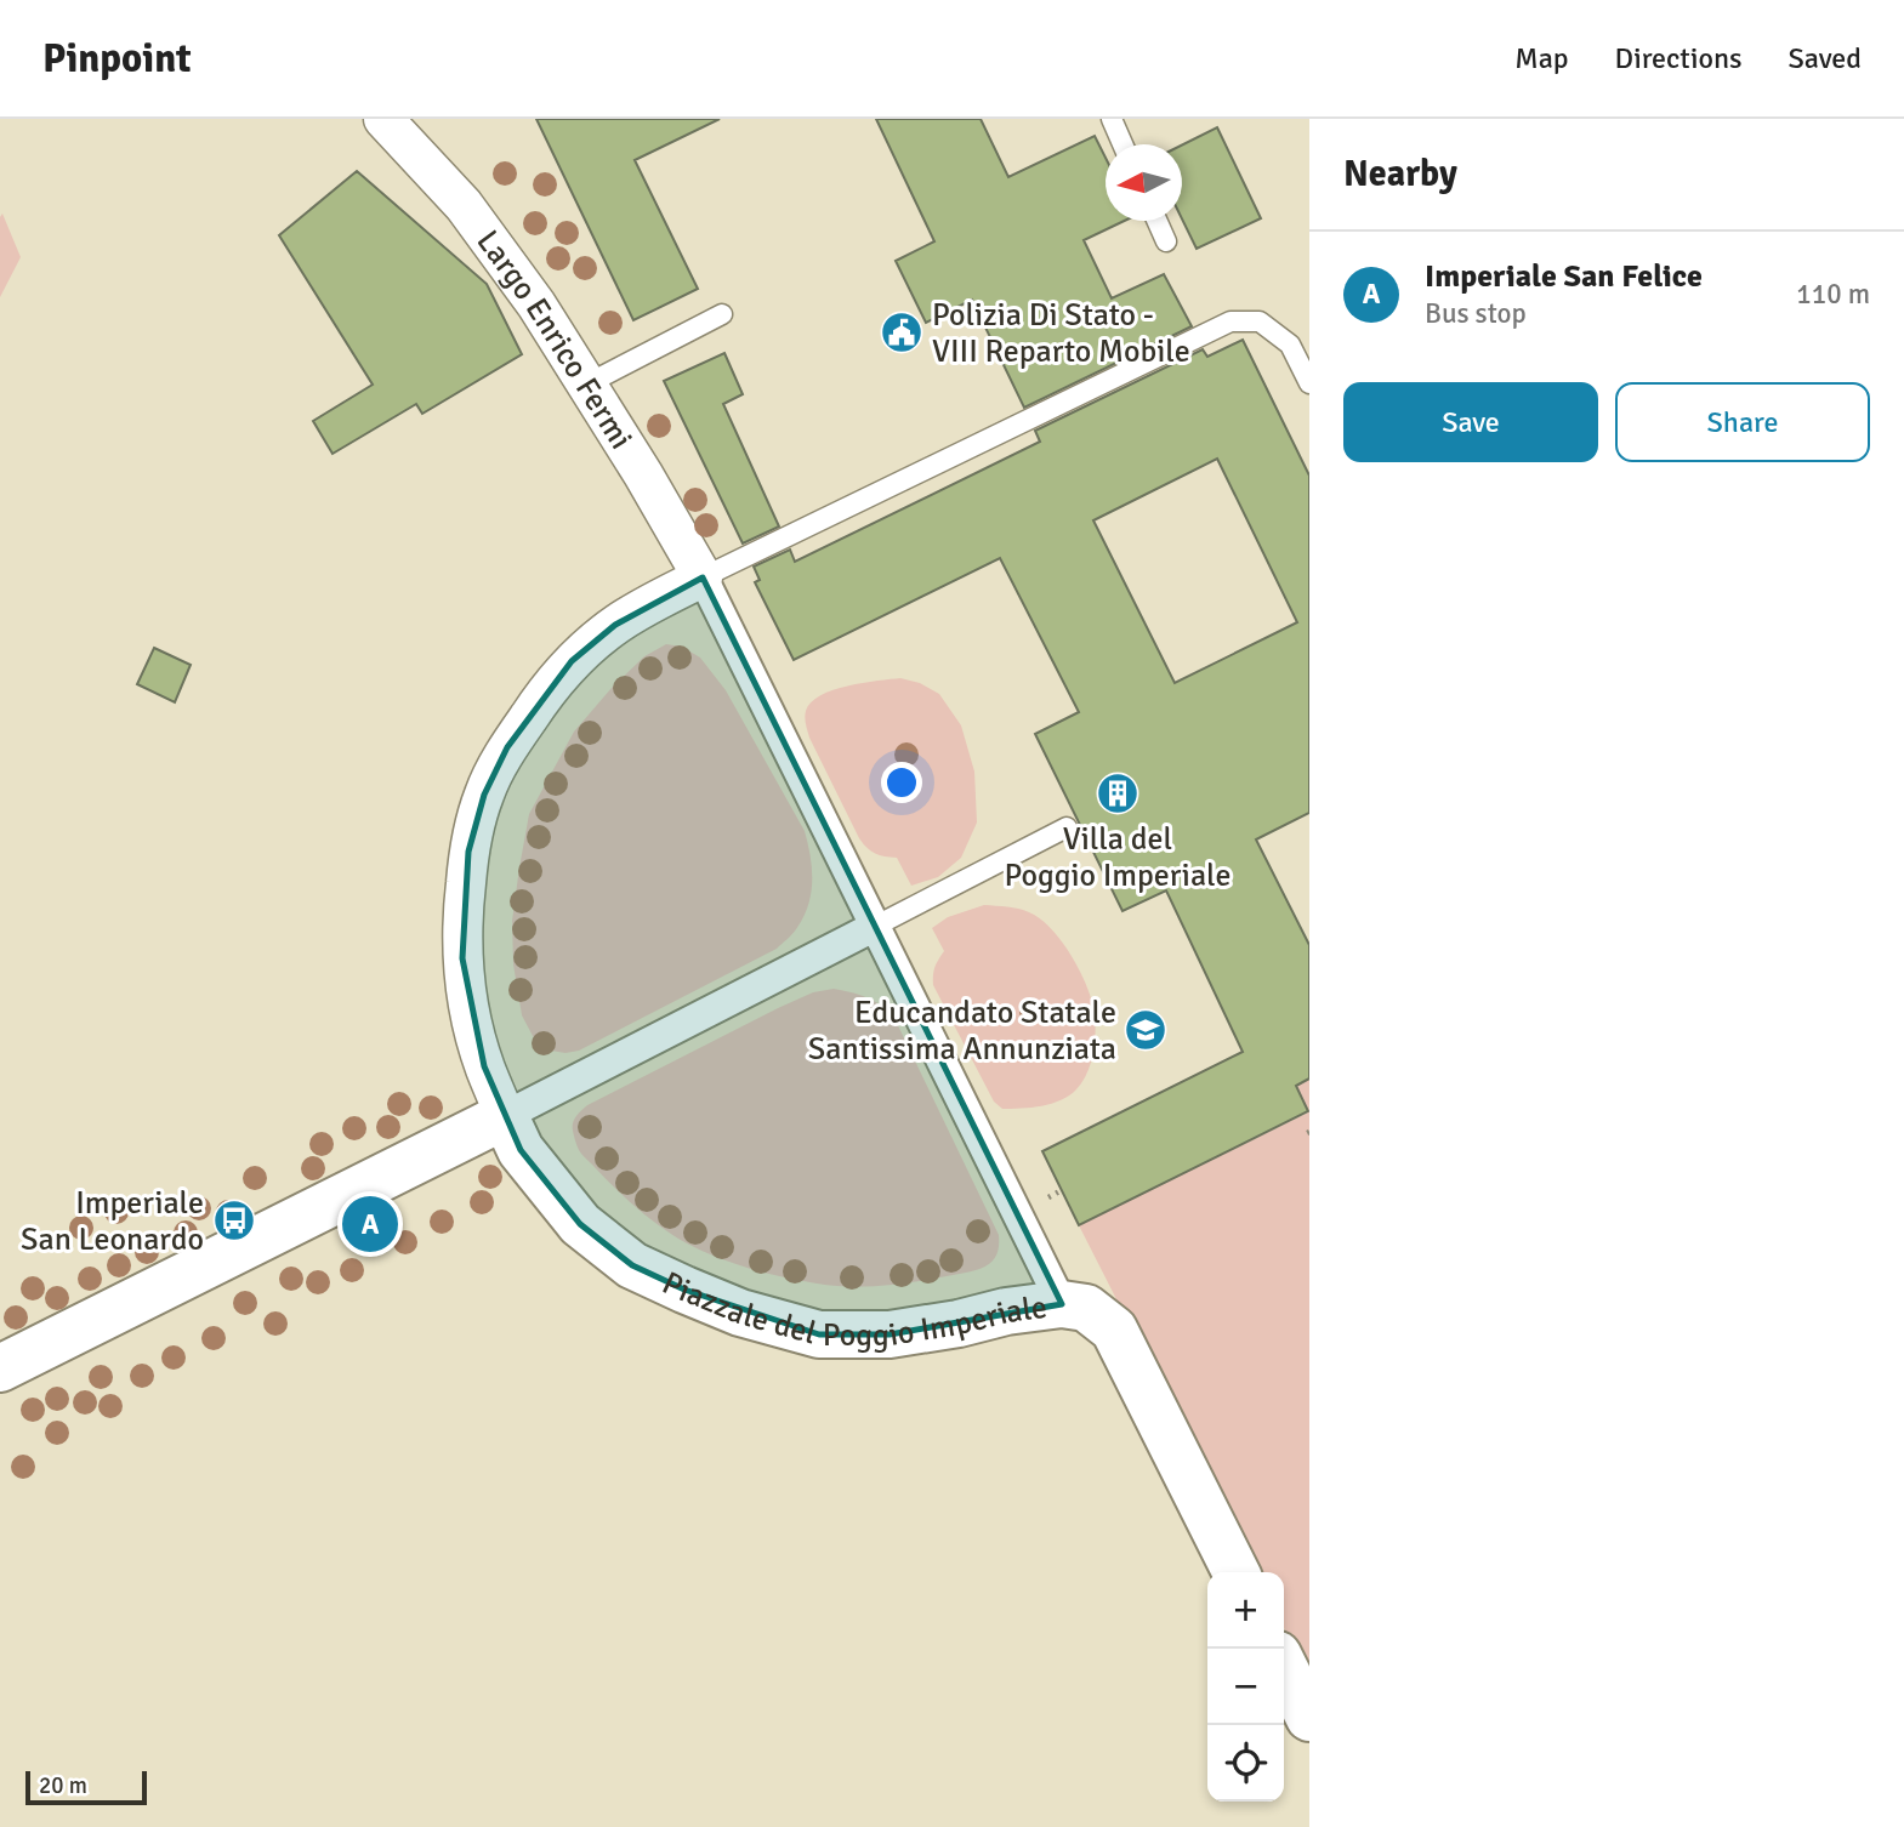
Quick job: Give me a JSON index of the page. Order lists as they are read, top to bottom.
{
  "streets": {
    "street": ["Largo Enrico Fermi", "Piazzale del Poggio Imperiale"]
  },
  "crossings": [
    ["Largo Enrico Fermi", "Piazzale del Poggio Imperiale"]
  ],
  "places": {
    "public building": ["Polizia Di Stato - VIII Reparto Mobile"],
    "building": ["Villa del Poggio Imperiale"],
    "school or university": ["Educandato Statale Santissima Annunziata"],
    "bus stop": ["Imperiale San Leonardo"]
  },
  "scale_bar": "20 m",
  "north": "left",
  "page": {
    "header": "Pinpoint",
    "nav": ["Map", "Directions", "Saved"],
    "heading": "Nearby",
    "list": [
      {
        "mark": "A",
        "name": "Imperiale San Felice",
        "note": "Bus stop",
        "value": "110 m"
      }
    ],
    "buttons": ["Save", "Share"],
    "pins": "A",
    "map_buttons": ["+", "−"],
    "scale": "20 m"
  }
}
